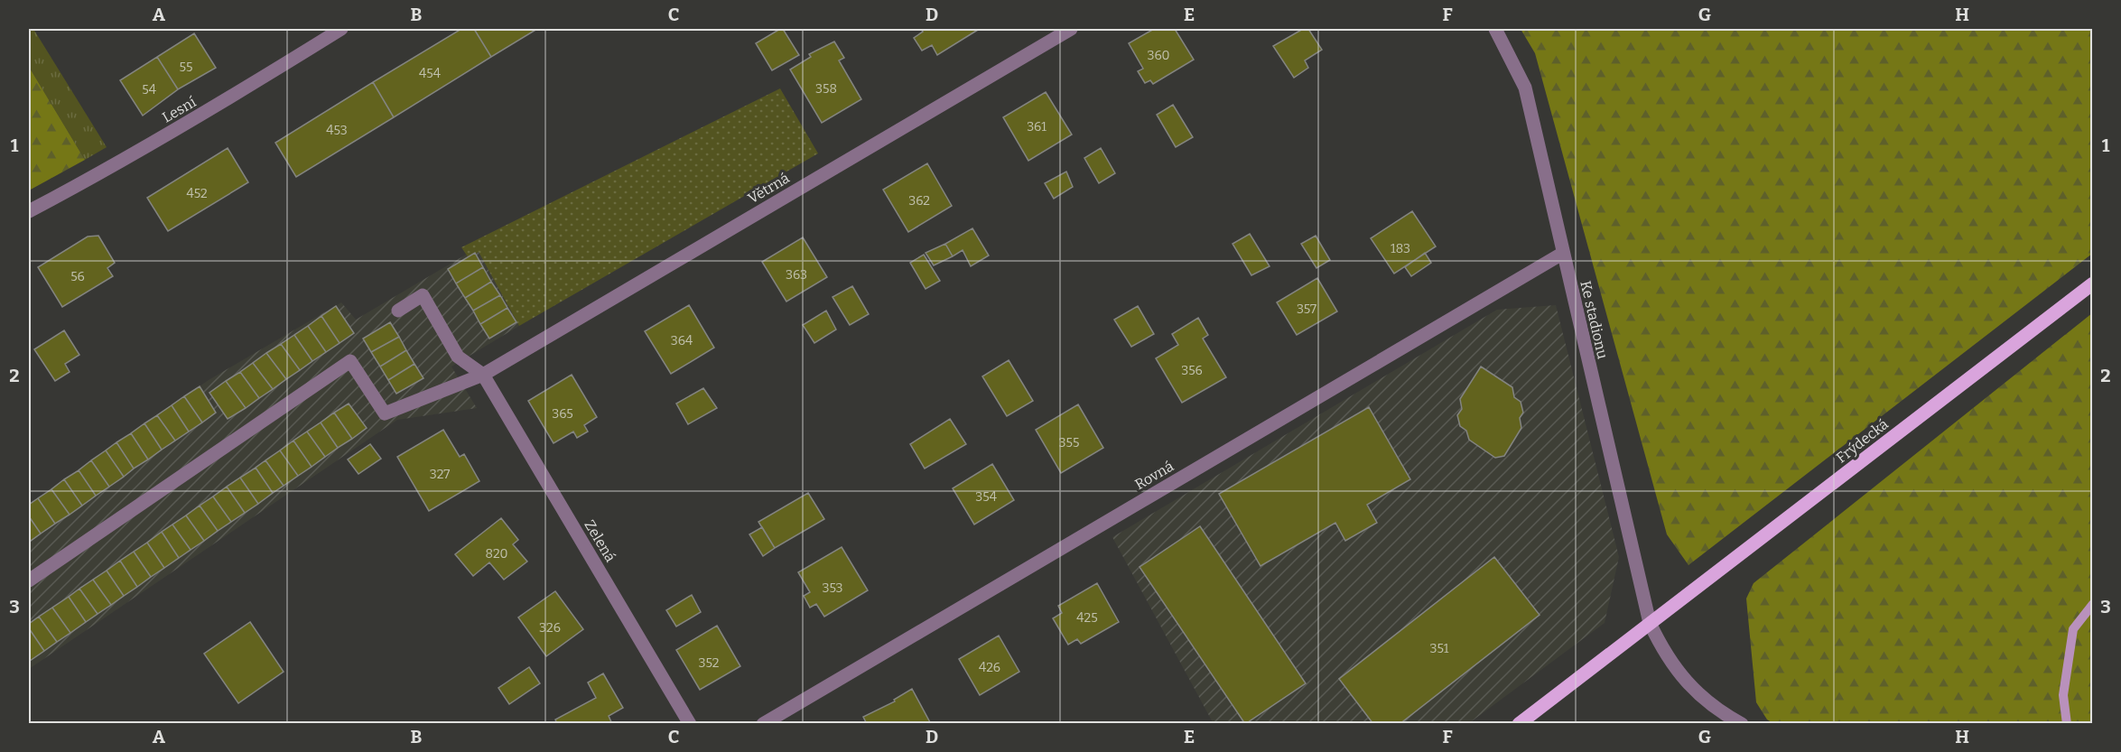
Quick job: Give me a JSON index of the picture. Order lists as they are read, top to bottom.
{
  "streets": {
    "main road": ["Frýdecká"],
    "street": [
      "Lesní",
      "Větrná",
      "Ke stadionu",
      "Rovná",
      "Zelená"
    ]
  },
  "crossings": [
    ["Větrná", "Zelená"],
    ["Ke stadionu", "Frýdecká"],
    ["Ke stadionu", "Rovná"]
  ],
  "house_numbers": [
    "360",
    "55",
    "454",
    "358",
    "54",
    "361",
    "453",
    "452",
    "362",
    "183",
    "363",
    "56",
    "357",
    "364",
    "356",
    "365",
    "355",
    "327",
    "354",
    "820",
    "353",
    "425",
    "326",
    "351",
    "352",
    "426"
  ],
  "grid": {
    "columns": [
      "A",
      "B",
      "C",
      "D",
      "E",
      "F",
      "G",
      "H"
    ],
    "rows": ["1", "2", "3"]
  }
}
